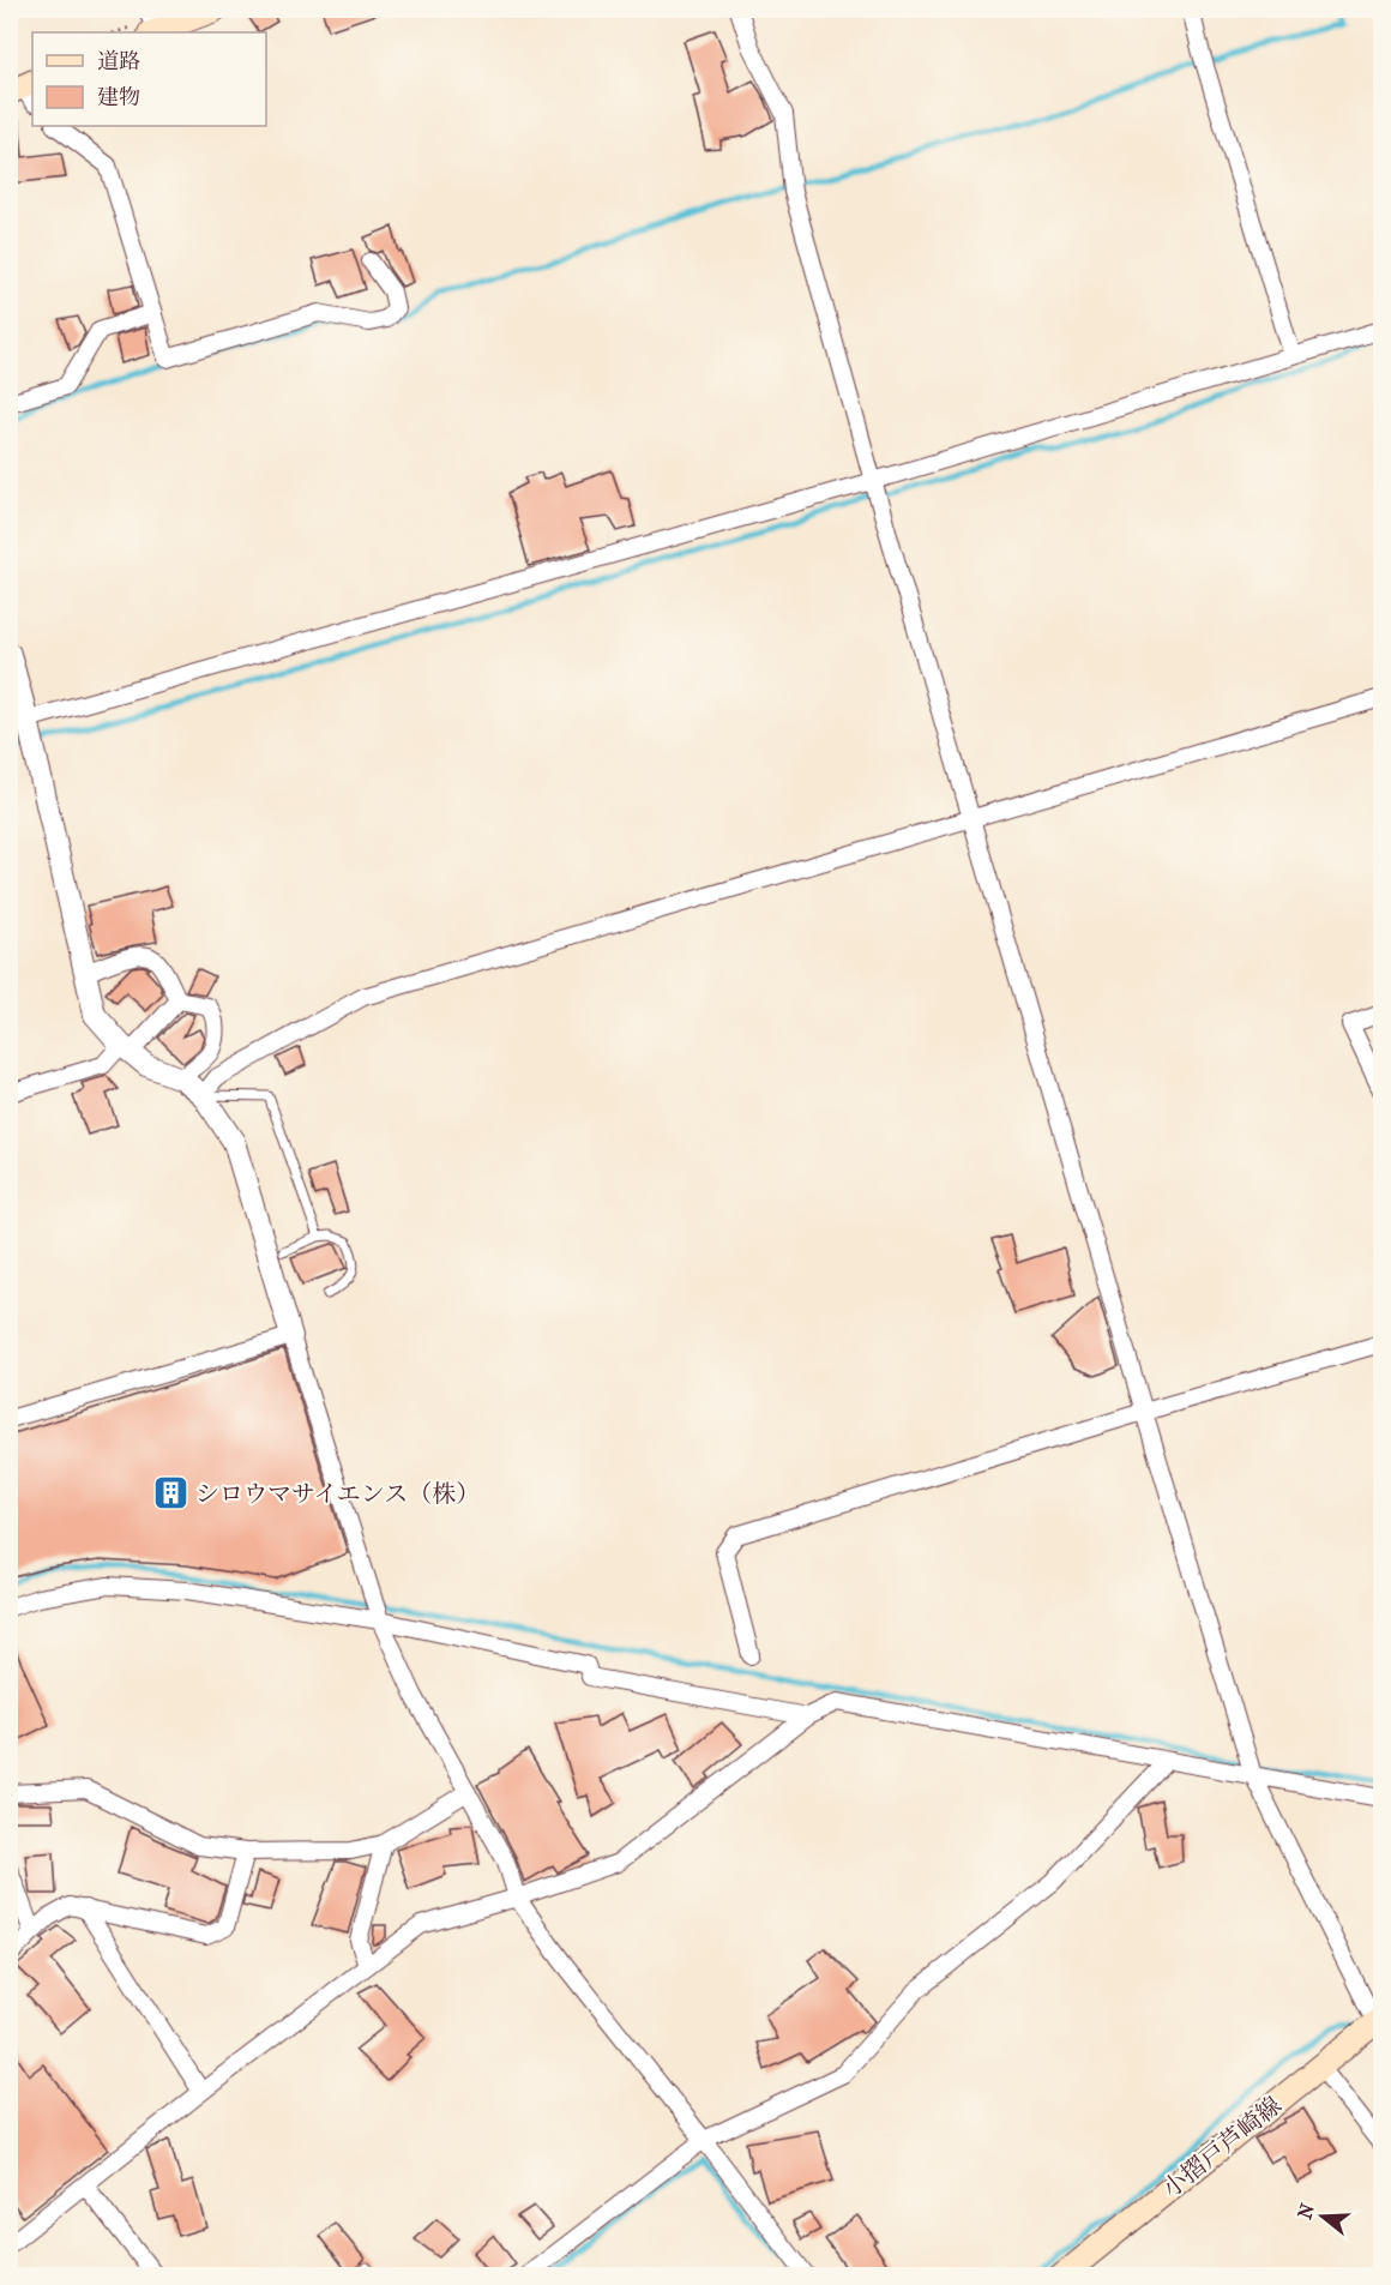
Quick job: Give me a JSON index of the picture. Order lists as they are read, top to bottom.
{
  "streets": {
    "main road": ["小摺戸芦崎線"]
  },
  "places": {
    "building": ["シロウマサイエンス（株）"]
  },
  "legend": ["道路", "建物"],
  "north": "left"
}
